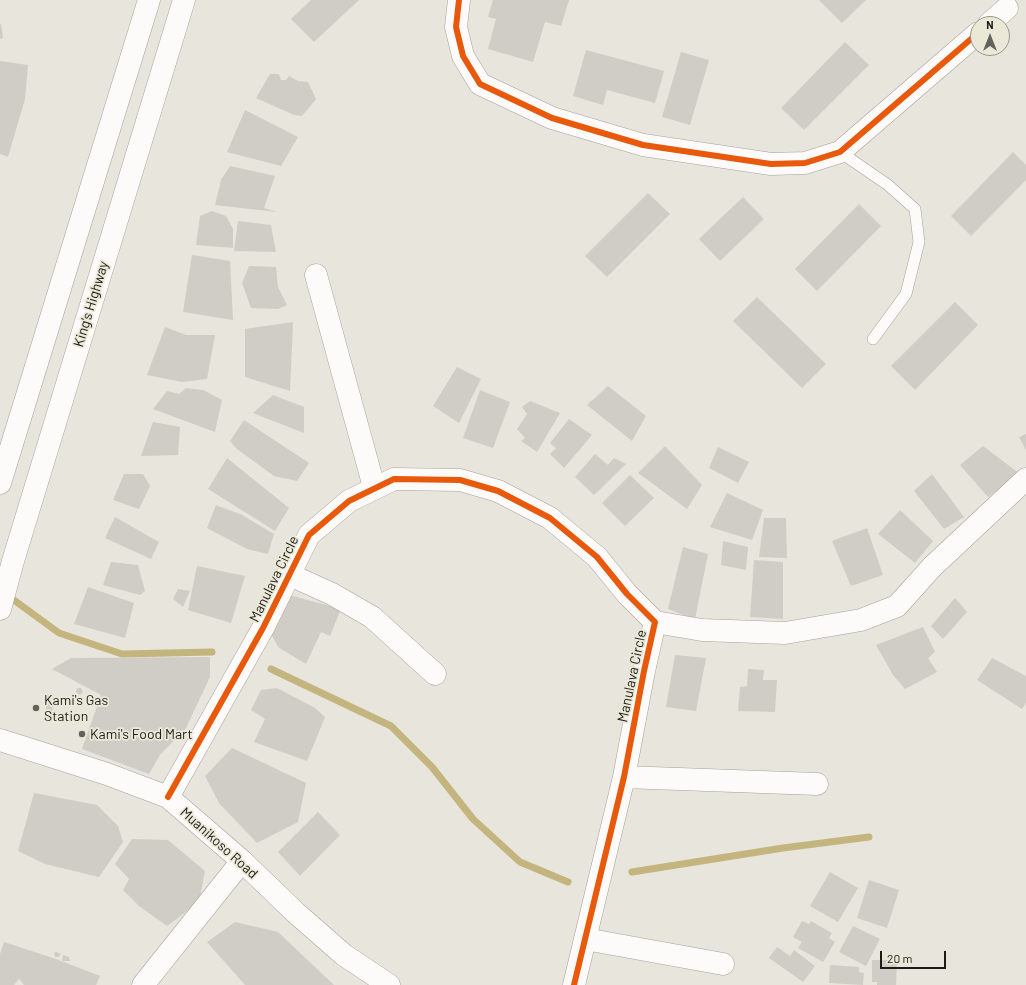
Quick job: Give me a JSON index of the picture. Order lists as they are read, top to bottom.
{
  "streets": {
    "main road": ["King's Highway", "Manulava Circle", "Muanikoso Road"]
  },
  "crossings": [
    ["Manulava Circle", "Muanikoso Road"]
  ],
  "places": ["Kami's Gas Station", "Kami's Food Mart"],
  "scale_bar": "20 m",
  "north": "top"
}
